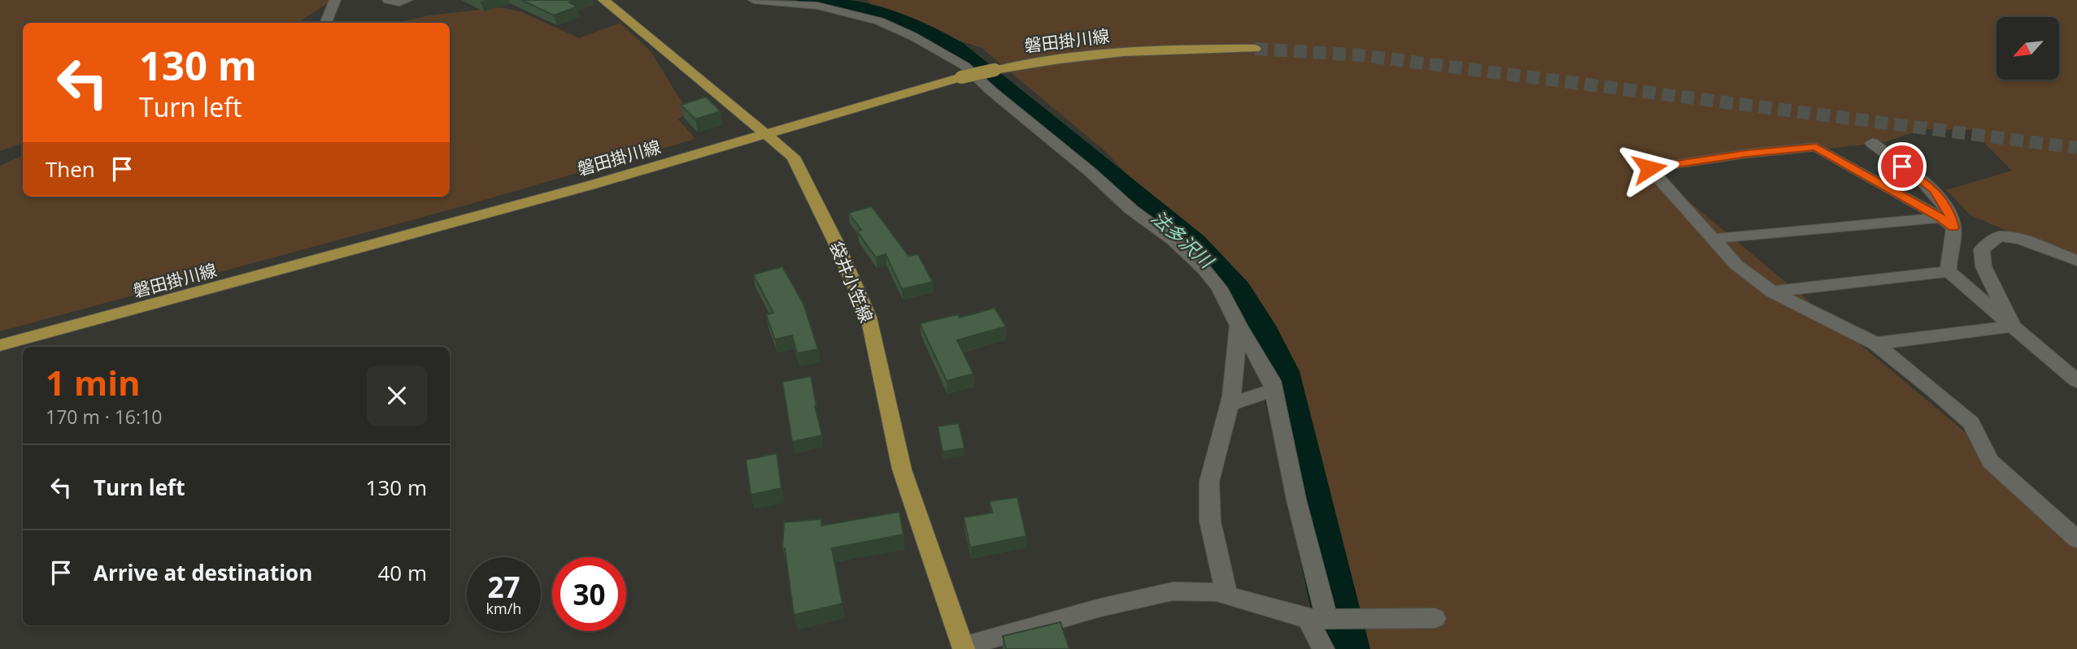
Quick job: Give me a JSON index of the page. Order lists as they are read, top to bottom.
{
  "streets": {
    "main road": ["磐田掛川線", "袋井小笠線"]
  },
  "crossings": [
    ["磐田掛川線", "袋井小笠線"]
  ],
  "water": ["法多沢川"],
  "north": "bottom left",
  "page": {
    "turn": ["130 m", "Turn left"],
    "then": "Then",
    "heading": ["1 min", "170 m · 16:10"],
    "list": [
      {
        "name": "Turn left",
        "value": "130 m"
      },
      {
        "name": "Arrive at destination",
        "value": "40 m"
      }
    ],
    "speed": "27 km/h",
    "limit": "30"
  }
}
